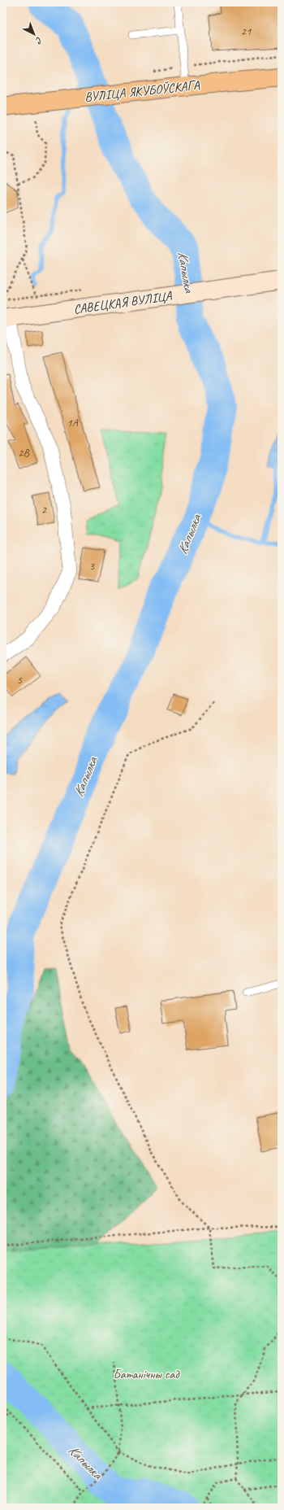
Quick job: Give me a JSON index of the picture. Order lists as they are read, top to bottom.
{
  "streets": {
    "main road": ["ВУЛІЦА ЯКУБОЎСКАГА", "САВЕЦКАЯ ВУЛІЦА"]
  },
  "water": ["Капылка"],
  "parks": ["Батанічны сад"],
  "house_numbers": [
    "21",
    "1А",
    "2В",
    "2",
    "3",
    "5"
  ],
  "north": "bottom right"
}
